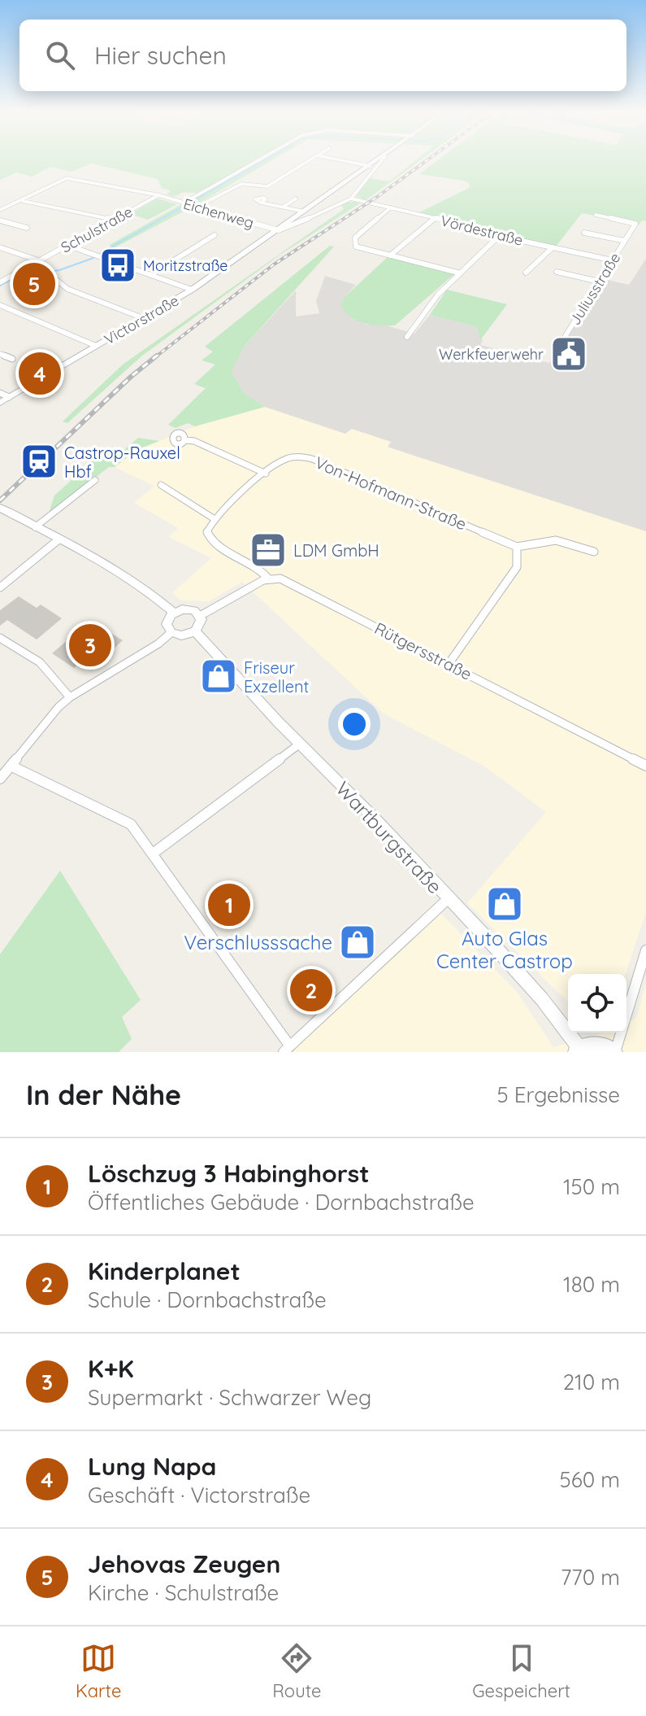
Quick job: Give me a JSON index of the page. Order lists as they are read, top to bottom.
{
  "streets": {
    "street": [
      "Eichenweg",
      "Schulstraße",
      "Vördestraße",
      "Juliusstraße",
      "Victorstraße",
      "Von-Hofmann-Straße",
      "Rütgersstraße",
      "Wartburgstraße"
    ]
  },
  "crossings": [
    ["Eichenweg", "Schulstraße"],
    ["Eichenweg", "Victorstraße"],
    ["Vördestraße", "Juliusstraße"],
    ["Vördestraße", "Victorstraße"]
  ],
  "places": {
    "bus stop": ["Moritzstraße"],
    "public building": ["Werkfeuerwehr"],
    "station": ["Castrop-Rauxel Hbf"],
    "office": ["LDM GmbH"],
    "shop": ["Friseur Exzellent", "Auto Glas Center Castrop", "Verschlusssache"]
  },
  "page": {
    "search": "Hier suchen",
    "pins": [
      "5",
      "4",
      "3",
      "1",
      "2"
    ],
    "heading": ["In der Nähe", "5 Ergebnisse"],
    "list": [
      {
        "mark": "1",
        "name": "Löschzug 3 Habinghorst",
        "note": "Öffentliches Gebäude · Dornbachstraße",
        "value": "150 m"
      },
      {
        "mark": "2",
        "name": "Kinderplanet",
        "note": "Schule · Dornbachstraße",
        "value": "180 m"
      },
      {
        "mark": "3",
        "name": "K+K",
        "note": "Supermarkt · Schwarzer Weg",
        "value": "210 m"
      },
      {
        "mark": "4",
        "name": "Lung Napa",
        "note": "Geschäft · Victorstraße",
        "value": "560 m"
      },
      {
        "mark": "5",
        "name": "Jehovas Zeugen",
        "note": "Kirche · Schulstraße",
        "value": "770 m"
      }
    ],
    "nav": ["Karte", "Route", "Gespeichert"]
  }
}
